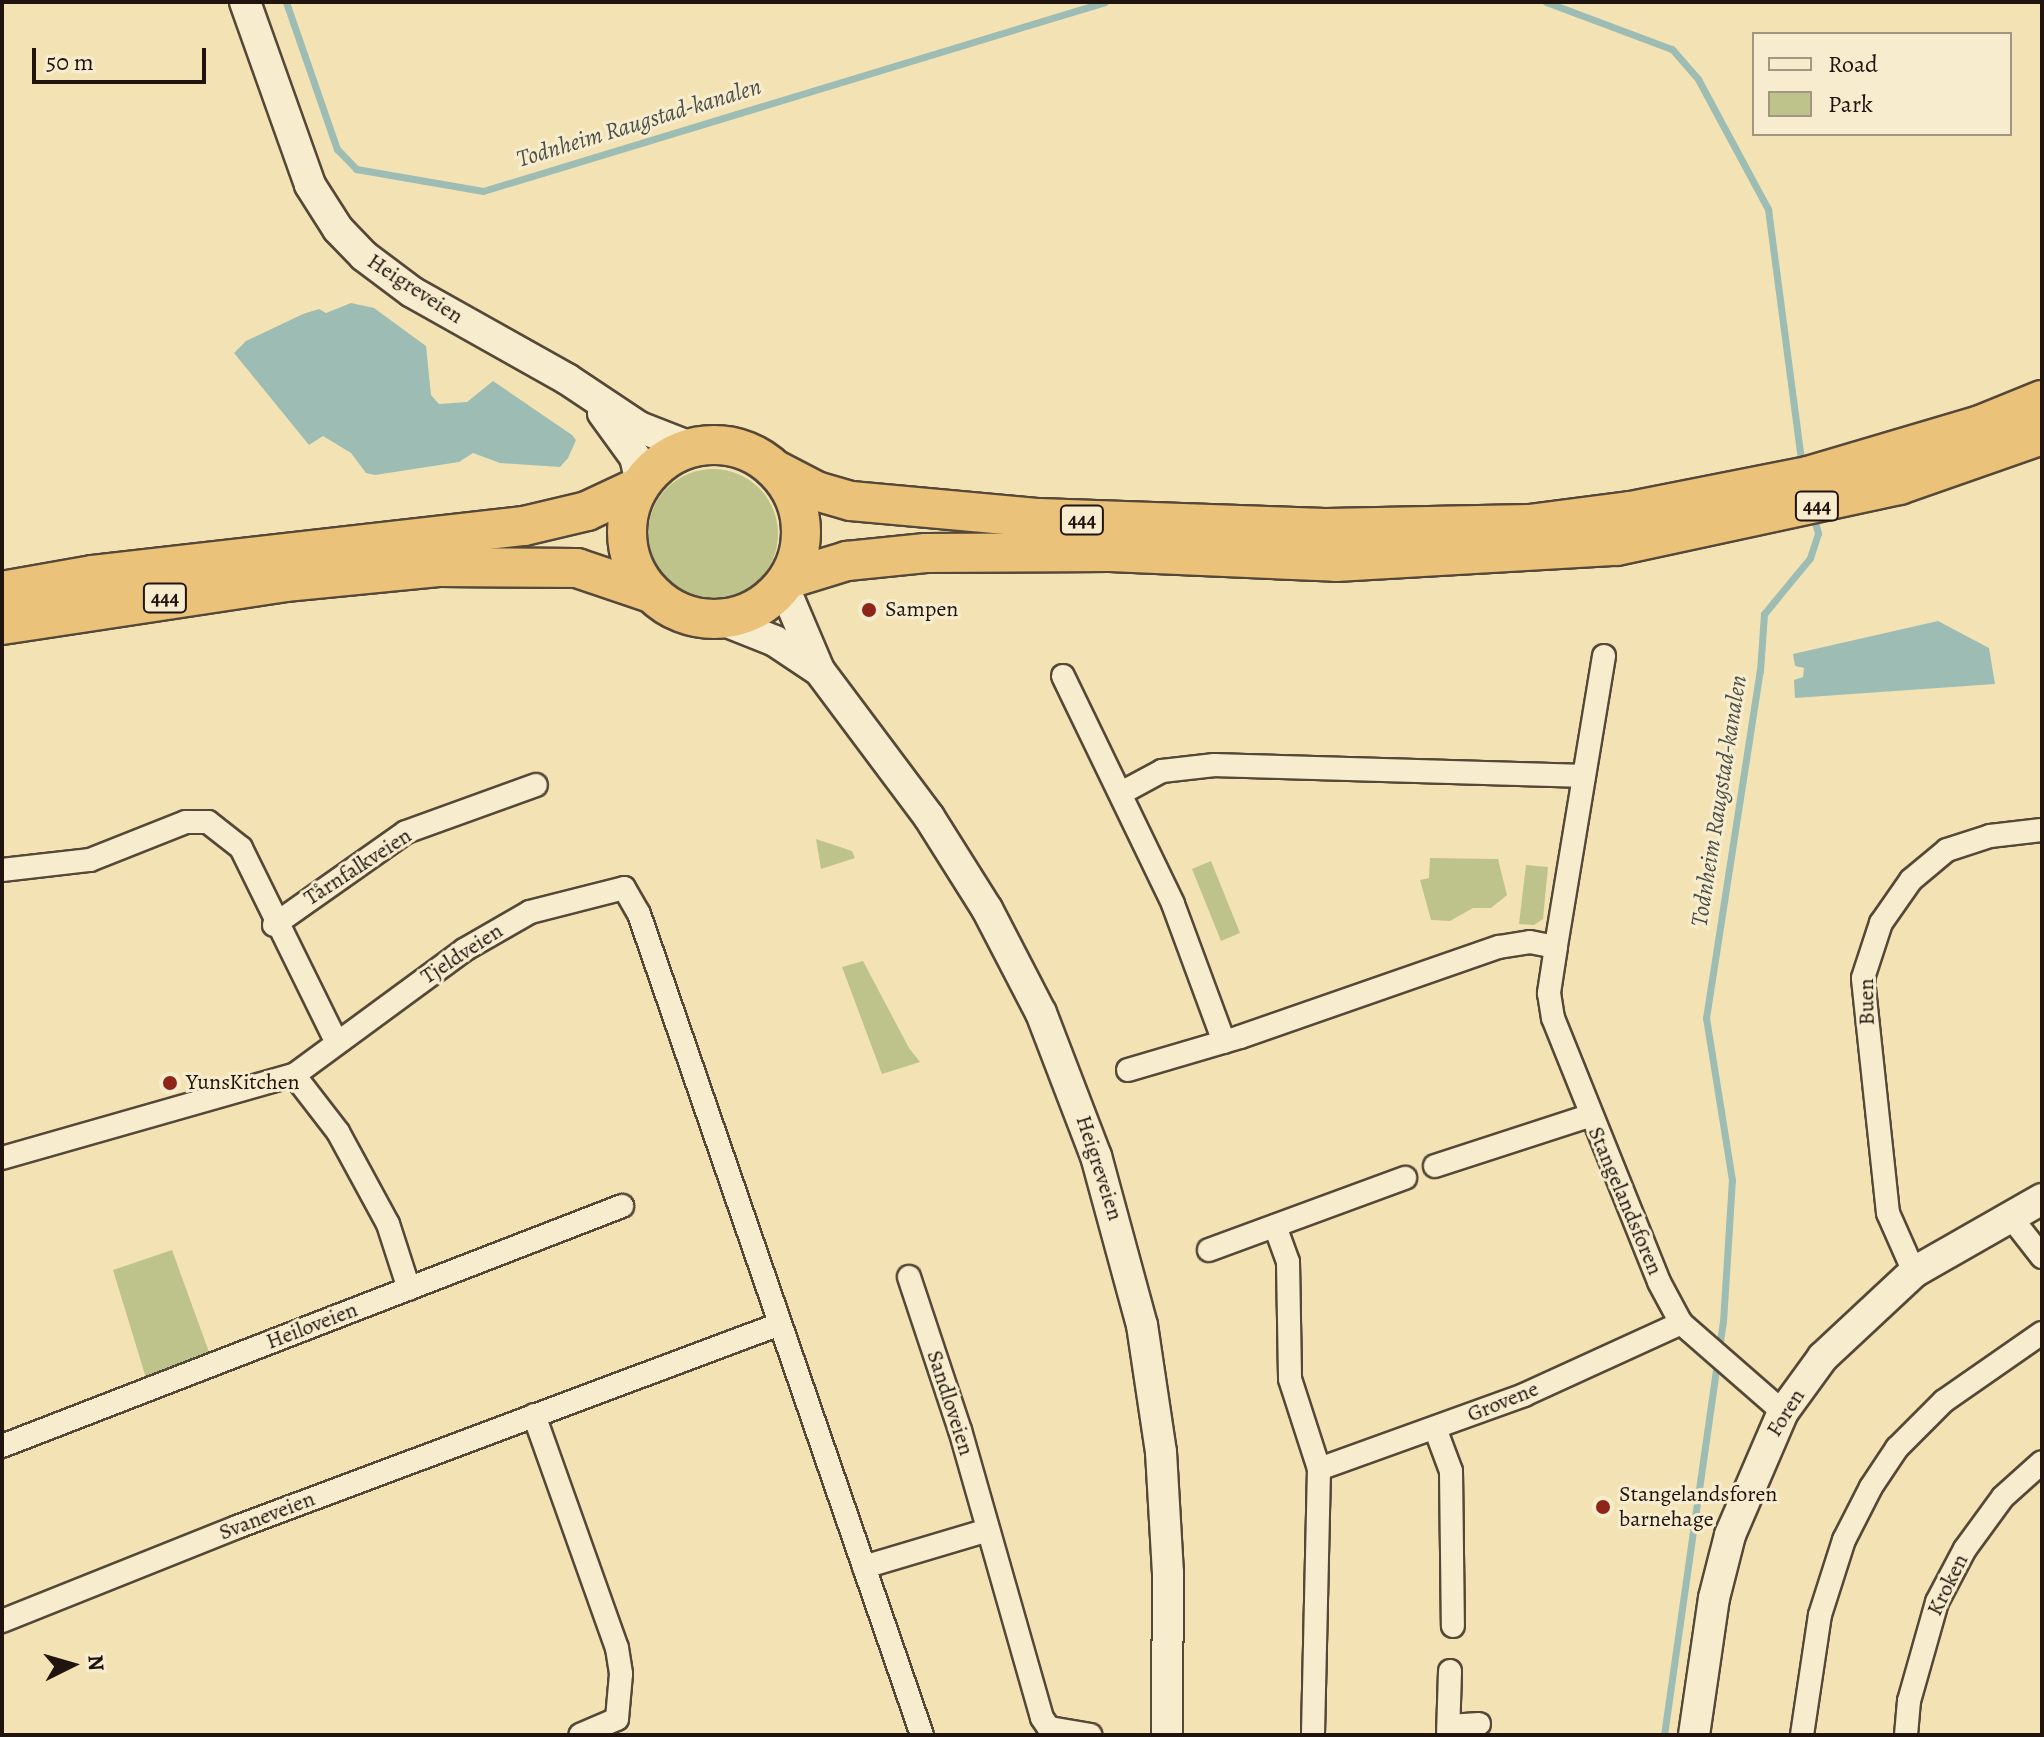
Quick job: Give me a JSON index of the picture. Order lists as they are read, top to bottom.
{
  "streets": {
    "highway": ["444"],
    "main road": ["Heigreveien", "Foren"],
    "street": [
      "Tårnfalkveien",
      "Tjeldveien",
      "Buen",
      "Stangelandsforen",
      "Heiloveien",
      "Grovene",
      "Sandloveien",
      "Svaneveien",
      "Kroken"
    ]
  },
  "crossings": [
    ["Heigreveien", "444"],
    ["Tjeldveien", "Svaneveien"],
    ["Buen", "Foren"],
    ["Stangelandsforen", "Grovene"],
    ["Stangelandsforen", "Foren"]
  ],
  "water": ["Todnheim Raugstad-kanalen"],
  "places": ["Sampen", "YunsKitchen", "Stangelandsforen barnehage"],
  "legend": ["Road", "Park"],
  "scale_bar": "50 m",
  "north": "right"
}
